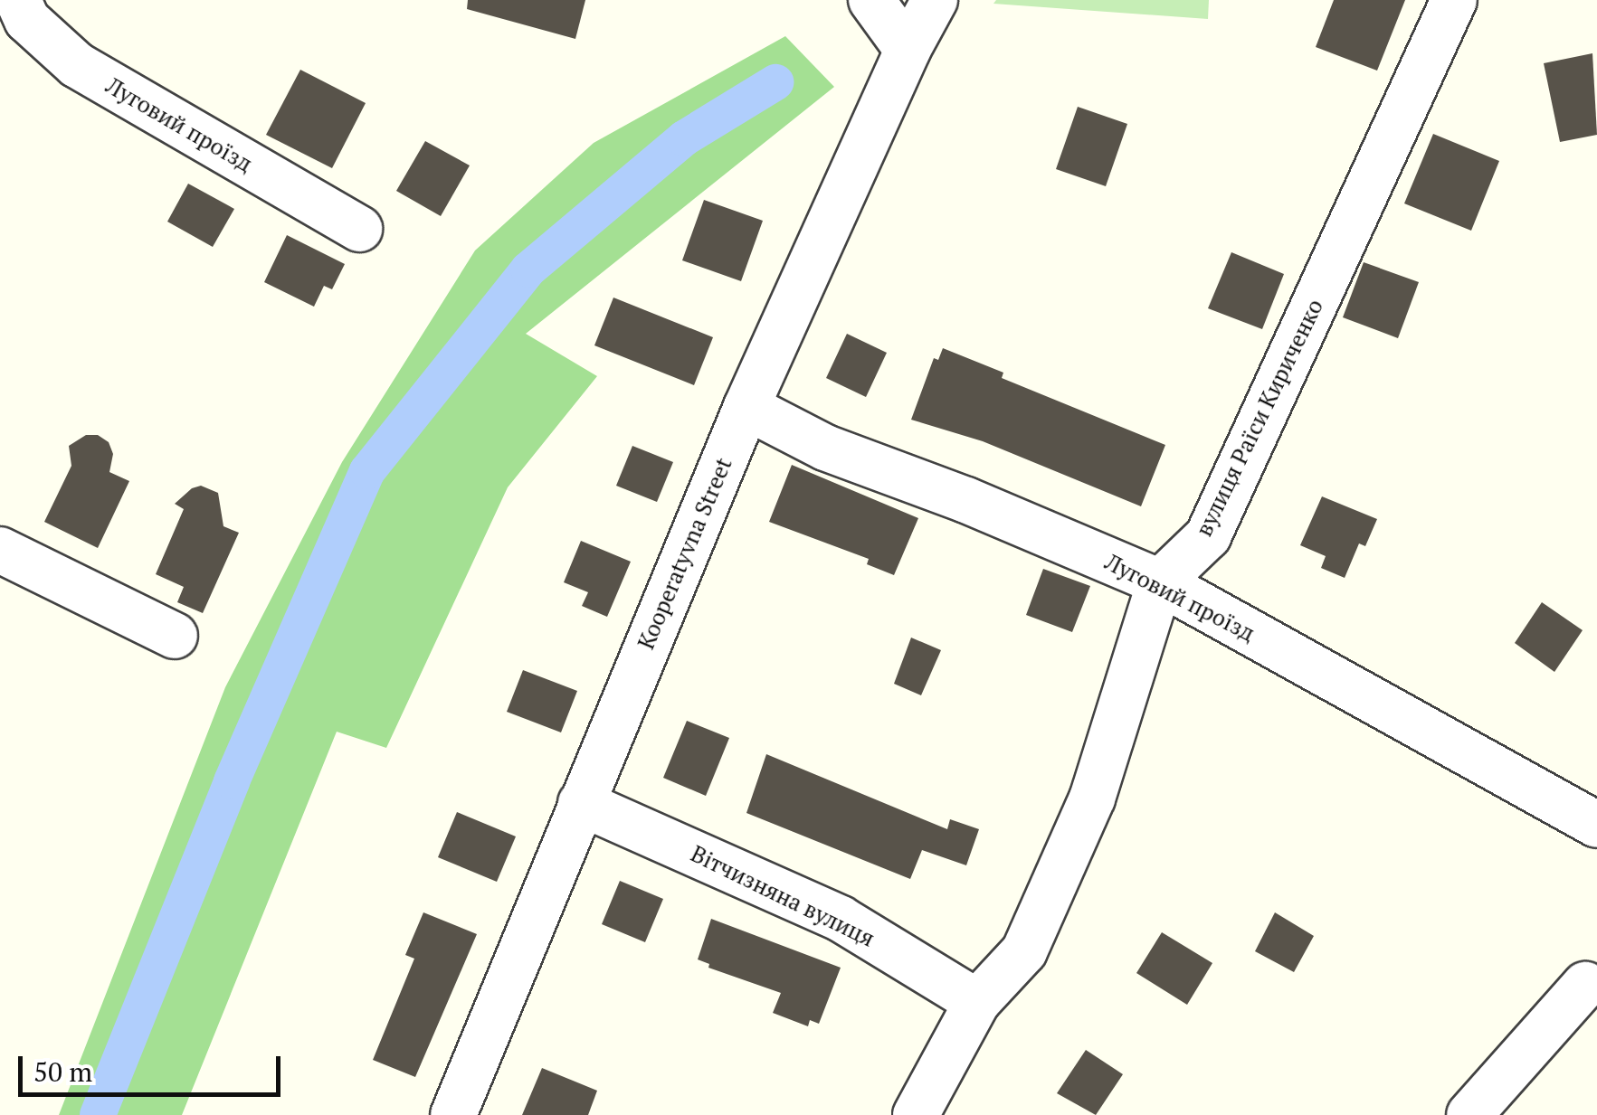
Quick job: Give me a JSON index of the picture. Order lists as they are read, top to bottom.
{
  "streets": {
    "street": [
      "Луговий проїзд",
      "вулиця Раїси Кириченко",
      "Kooperatyvna Street",
      "Вітчизняна вулиця"
    ]
  },
  "crossings": [
    ["Луговий проїзд", "вулиця Раїси Кириченко"],
    ["Луговий проїзд", "Kooperatyvna Street"],
    ["вулиця Раїси Кириченко", "Вітчизняна вулиця"],
    ["Kooperatyvna Street", "Вітчизняна вулиця"]
  ],
  "scale_bar": "50 m"
}
